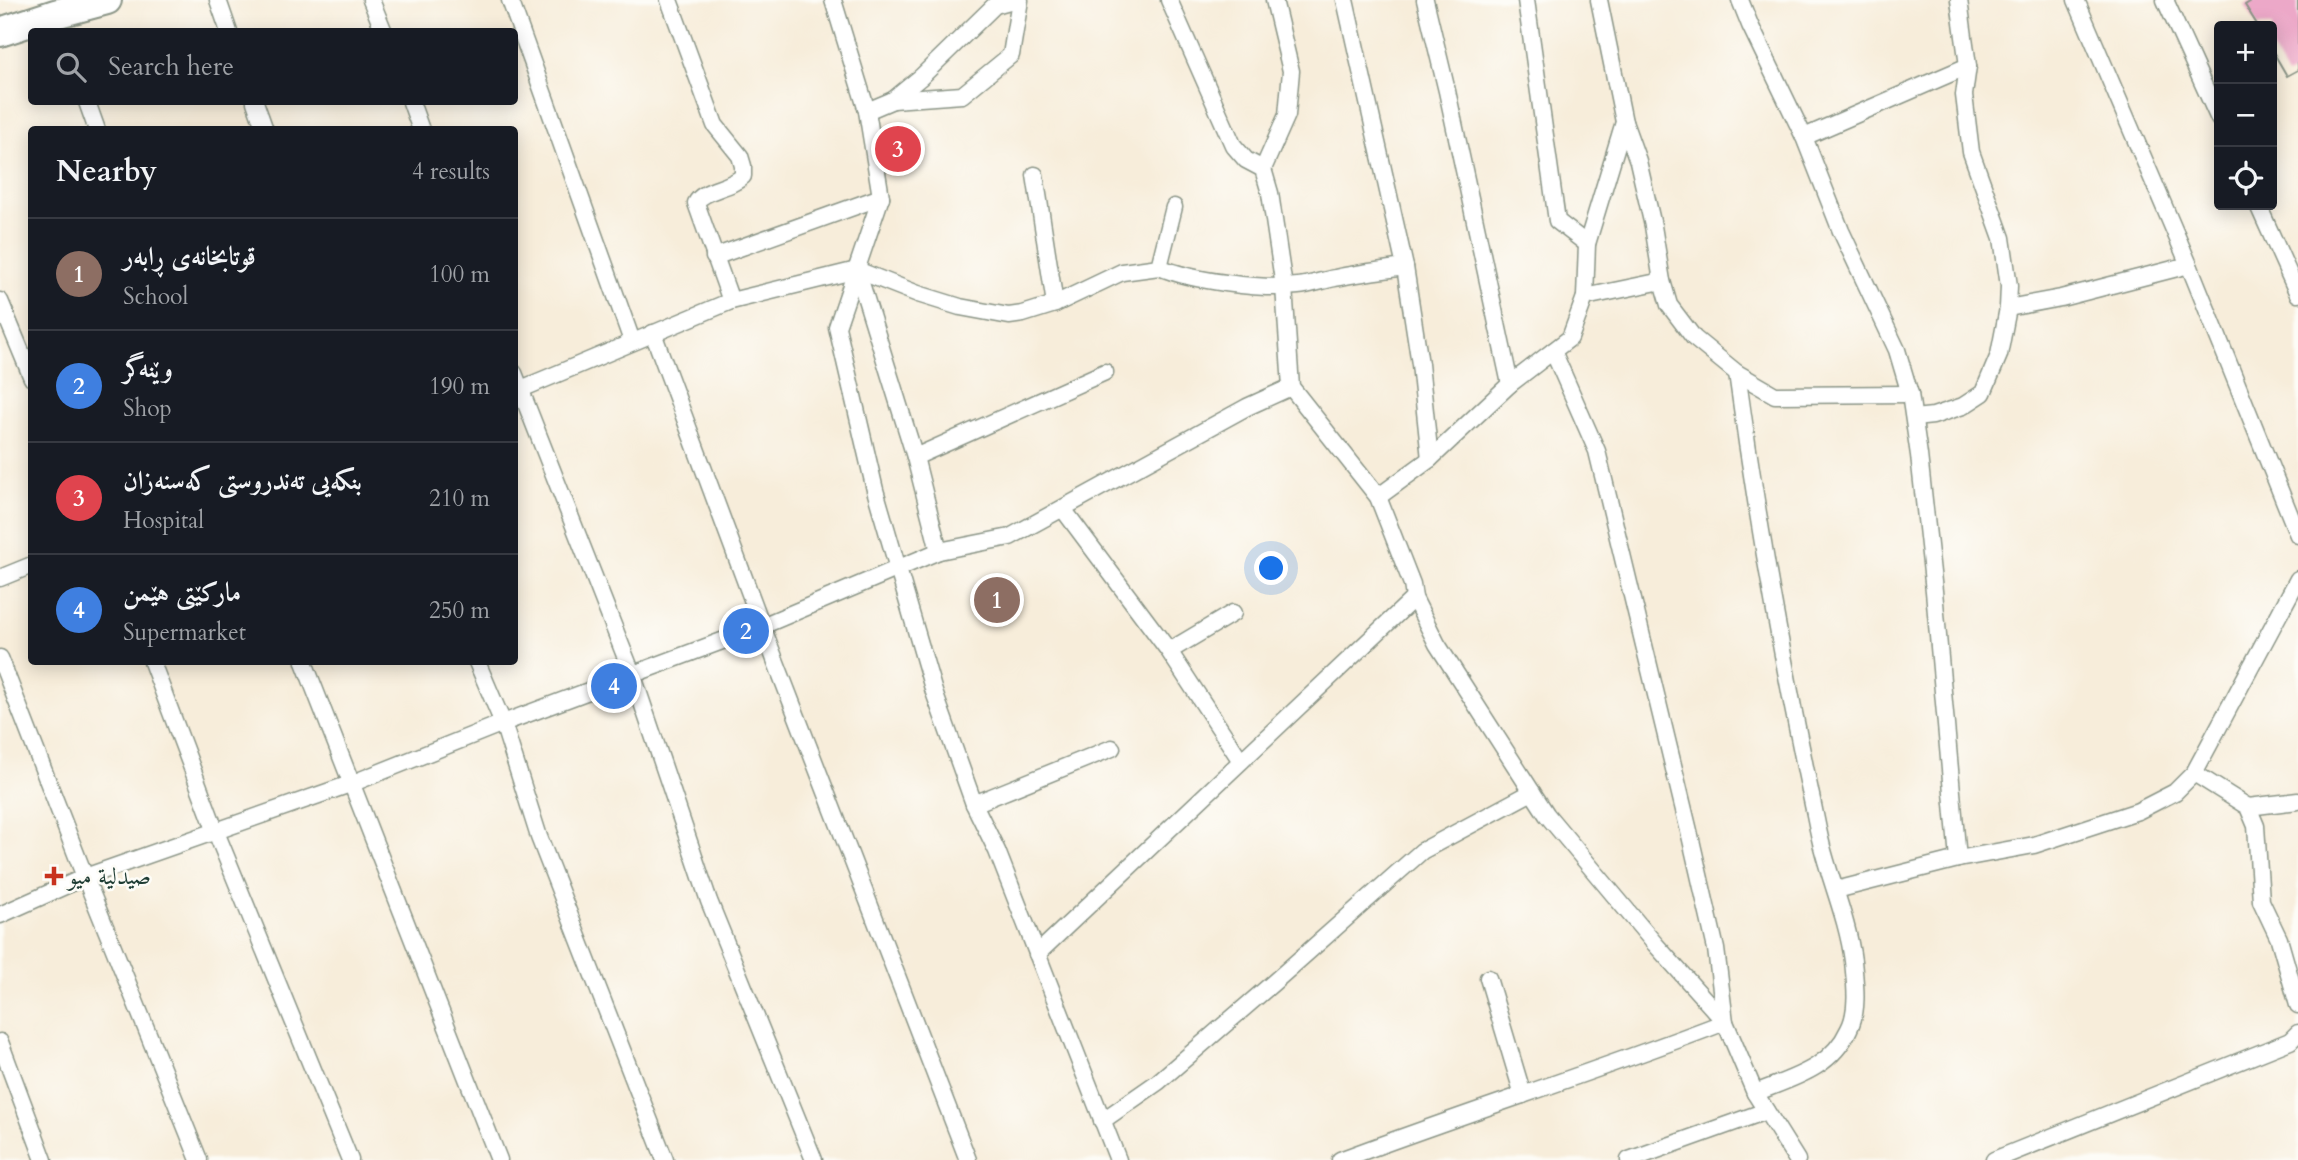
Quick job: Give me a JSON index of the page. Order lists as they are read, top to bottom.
{
  "places": {
    "health": ["صيدلية ميو"]
  },
  "page": {
    "map_buttons": ["+", "−"],
    "search": "Search here",
    "pins": [
      "3",
      "1",
      "2",
      "4"
    ],
    "heading": ["Nearby", "4 results"],
    "list": [
      {
        "mark": "1",
        "name": "قوتابخانەی ڕابەر",
        "note": "School",
        "value": "100 m"
      },
      {
        "mark": "2",
        "name": "وێنەگر",
        "note": "Shop",
        "value": "190 m"
      },
      {
        "mark": "3",
        "name": "بنکەیی تەندروستی کەسنەزان",
        "note": "Hospital",
        "value": "210 m"
      },
      {
        "mark": "4",
        "name": "مارکێتی هێمن",
        "note": "Supermarket",
        "value": "250 m"
      }
    ]
  }
}
